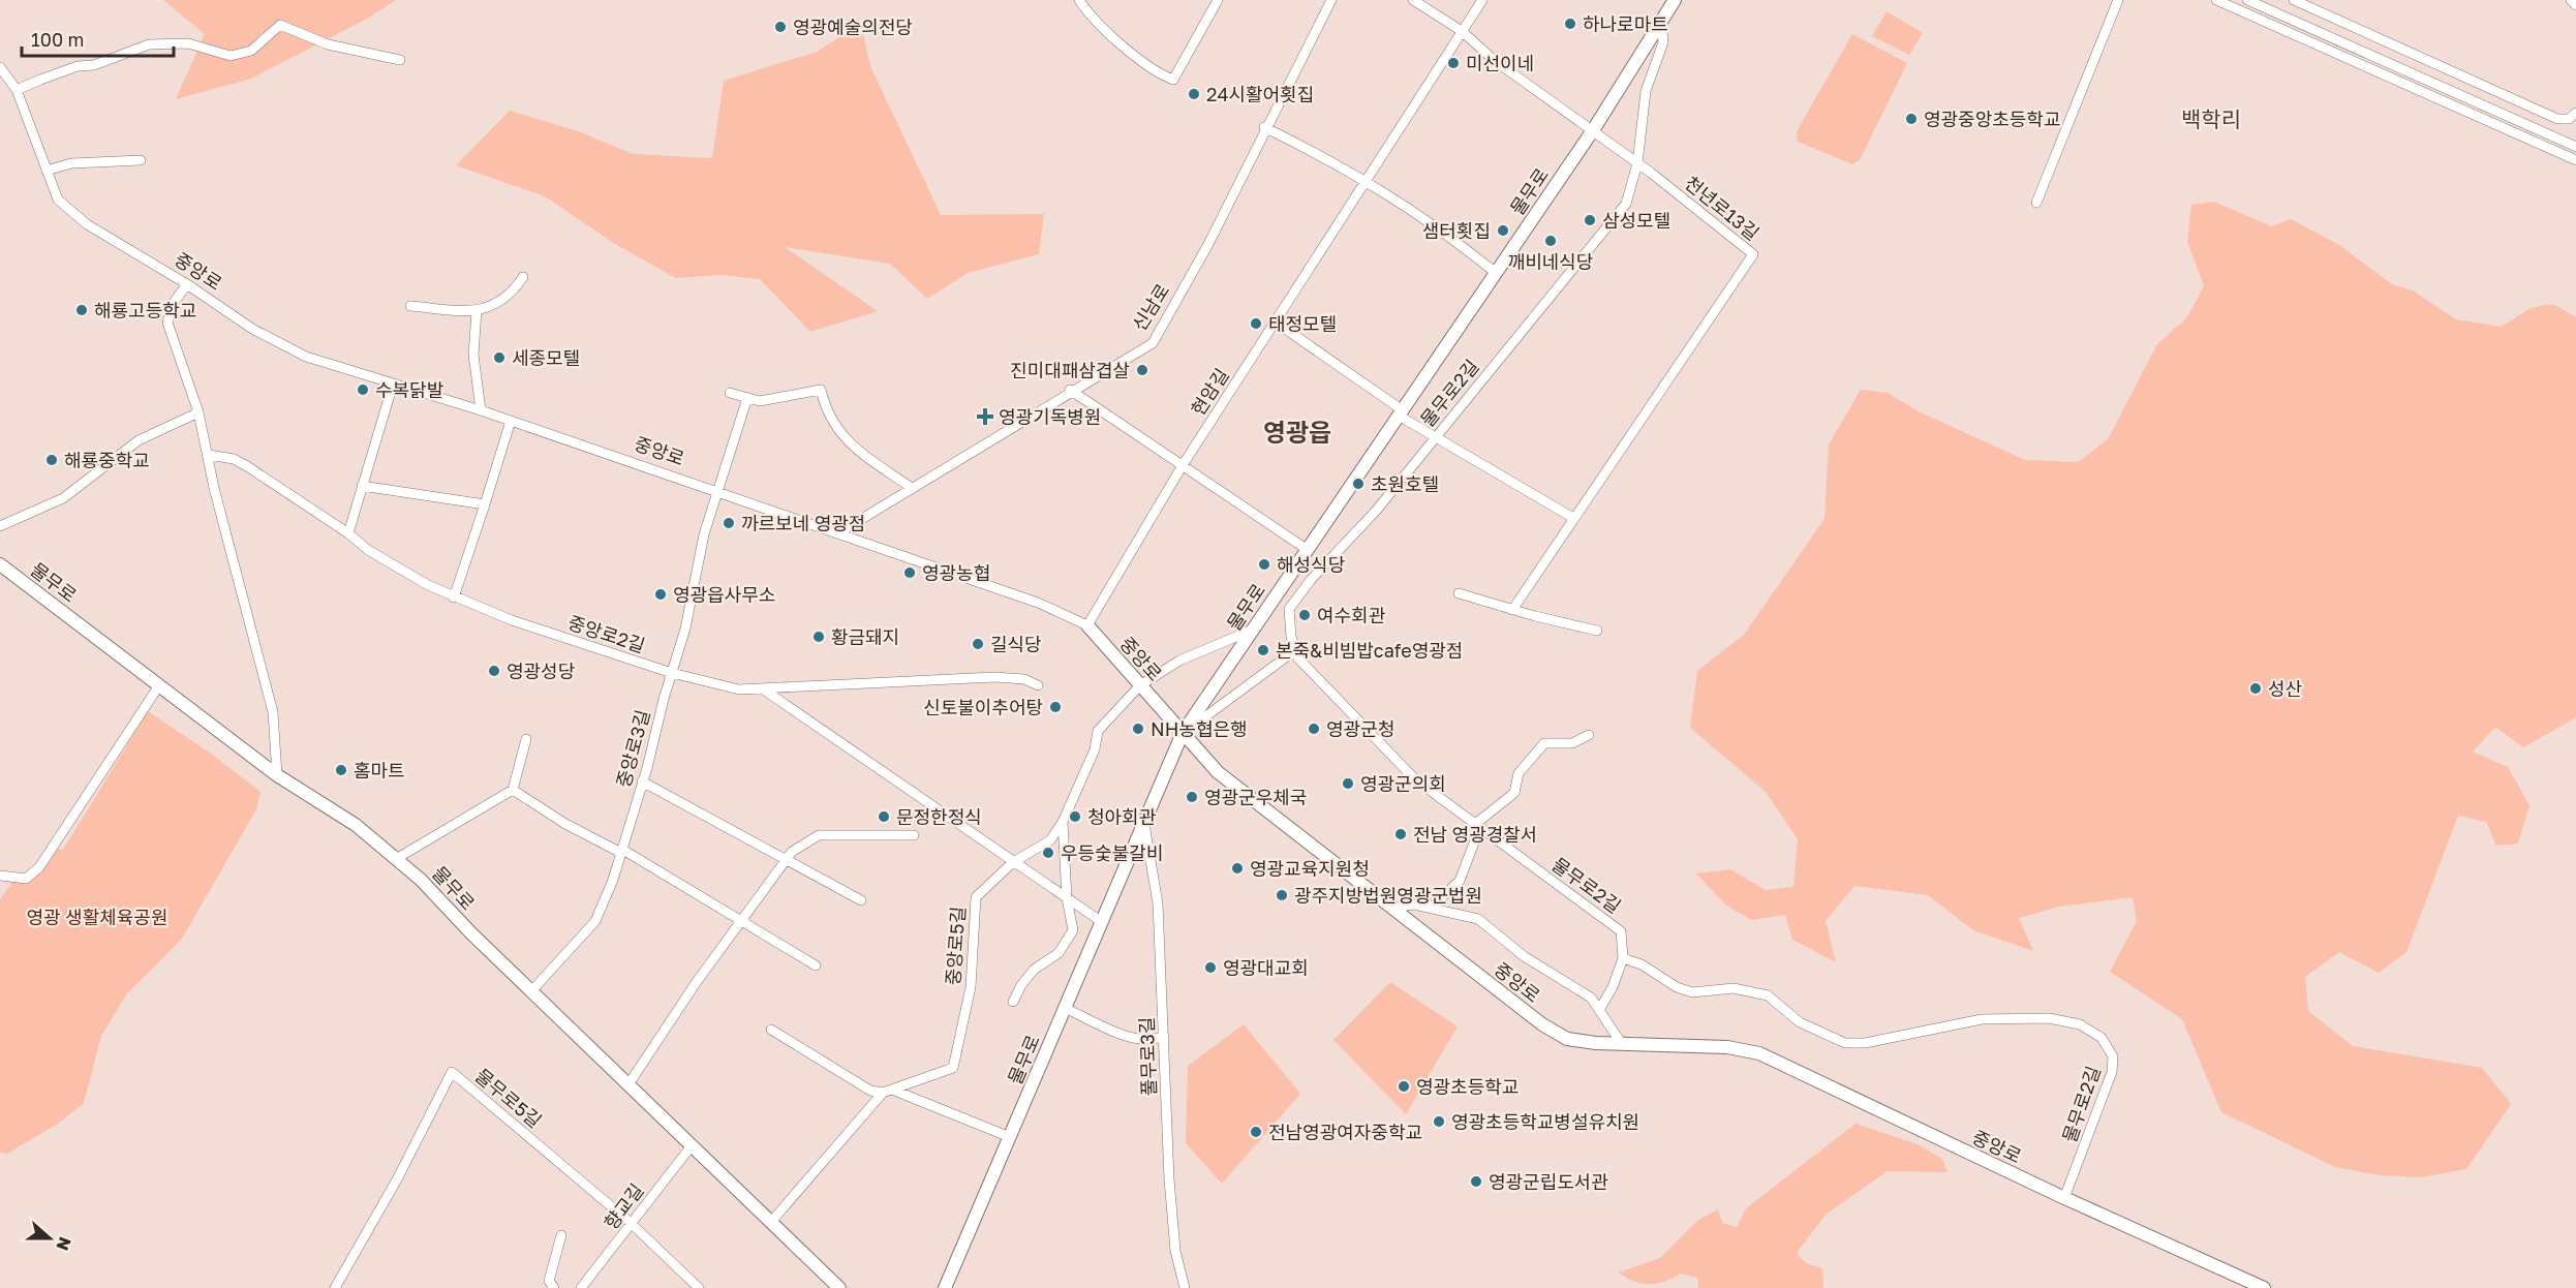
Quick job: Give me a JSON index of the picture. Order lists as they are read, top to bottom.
{
  "streets": {
    "main road": ["물무로", "중앙로"],
    "street": [
      "천년로13길",
      "신남로",
      "현암길",
      "물무로2길",
      "중앙로2길",
      "중앙로3길",
      "중앙로5길",
      "풀무로3길",
      "물무로5길",
      "향교길"
    ]
  },
  "crossings": [
    ["물무로", "천년로13길"],
    ["물무로", "중앙로"],
    ["물무로", "물무로2길"],
    ["물무로", "중앙로3길"],
    ["물무로", "중앙로5길"],
    ["물무로", "풀무로3길"],
    ["물무로", "향교길"],
    ["천년로13길", "현암길"],
    ["천년로13길", "물무로2길"],
    ["중앙로", "신남로"],
    ["중앙로", "현암길"],
    ["중앙로", "물무로2길"],
    ["중앙로", "중앙로3길"],
    ["중앙로", "중앙로5길"],
    ["중앙로2길", "중앙로3길"],
    ["물무로5길", "향교길"]
  ],
  "districts": ["백학리", "영광읍"],
  "parks": ["영광 생활체육공원"],
  "places": {
    "other": [
      "하나로마트",
      "영광예술의전당",
      "미선이네",
      "24시활어횟집",
      "영광중앙초등학교",
      "삼성모텔",
      "샘터횟집",
      "깨비네식당",
      "해룡고등학교",
      "태정모텔",
      "세종모텔",
      "진미대패삼겹살",
      "수복닭발",
      "해룡중학교",
      "초원호텔",
      "까르보네 영광점",
      "해성식당",
      "영광농협",
      "영광읍사무소",
      "여수회관",
      "황금돼지",
      "길식당",
      "본죽&비빔밥cafe영광점",
      "영광성당",
      "성산",
      "신토불이추어탕",
      "NH농협은행",
      "영광군청",
      "홈마트",
      "영광군의회",
      "영광군우체국",
      "문정한정식",
      "청아회관",
      "전남 영광경찰서",
      "우등숯불갈비",
      "영광교육지원청",
      "광주지방법원영광군법원",
      "영광대교회",
      "영광초등학교",
      "영광초등학교병설유치원",
      "전남영광여자중학교",
      "영광군립도서관"
    ],
    "health": ["영광기독병원"]
  },
  "scale_bar": "100 m",
  "north": "right"
}
